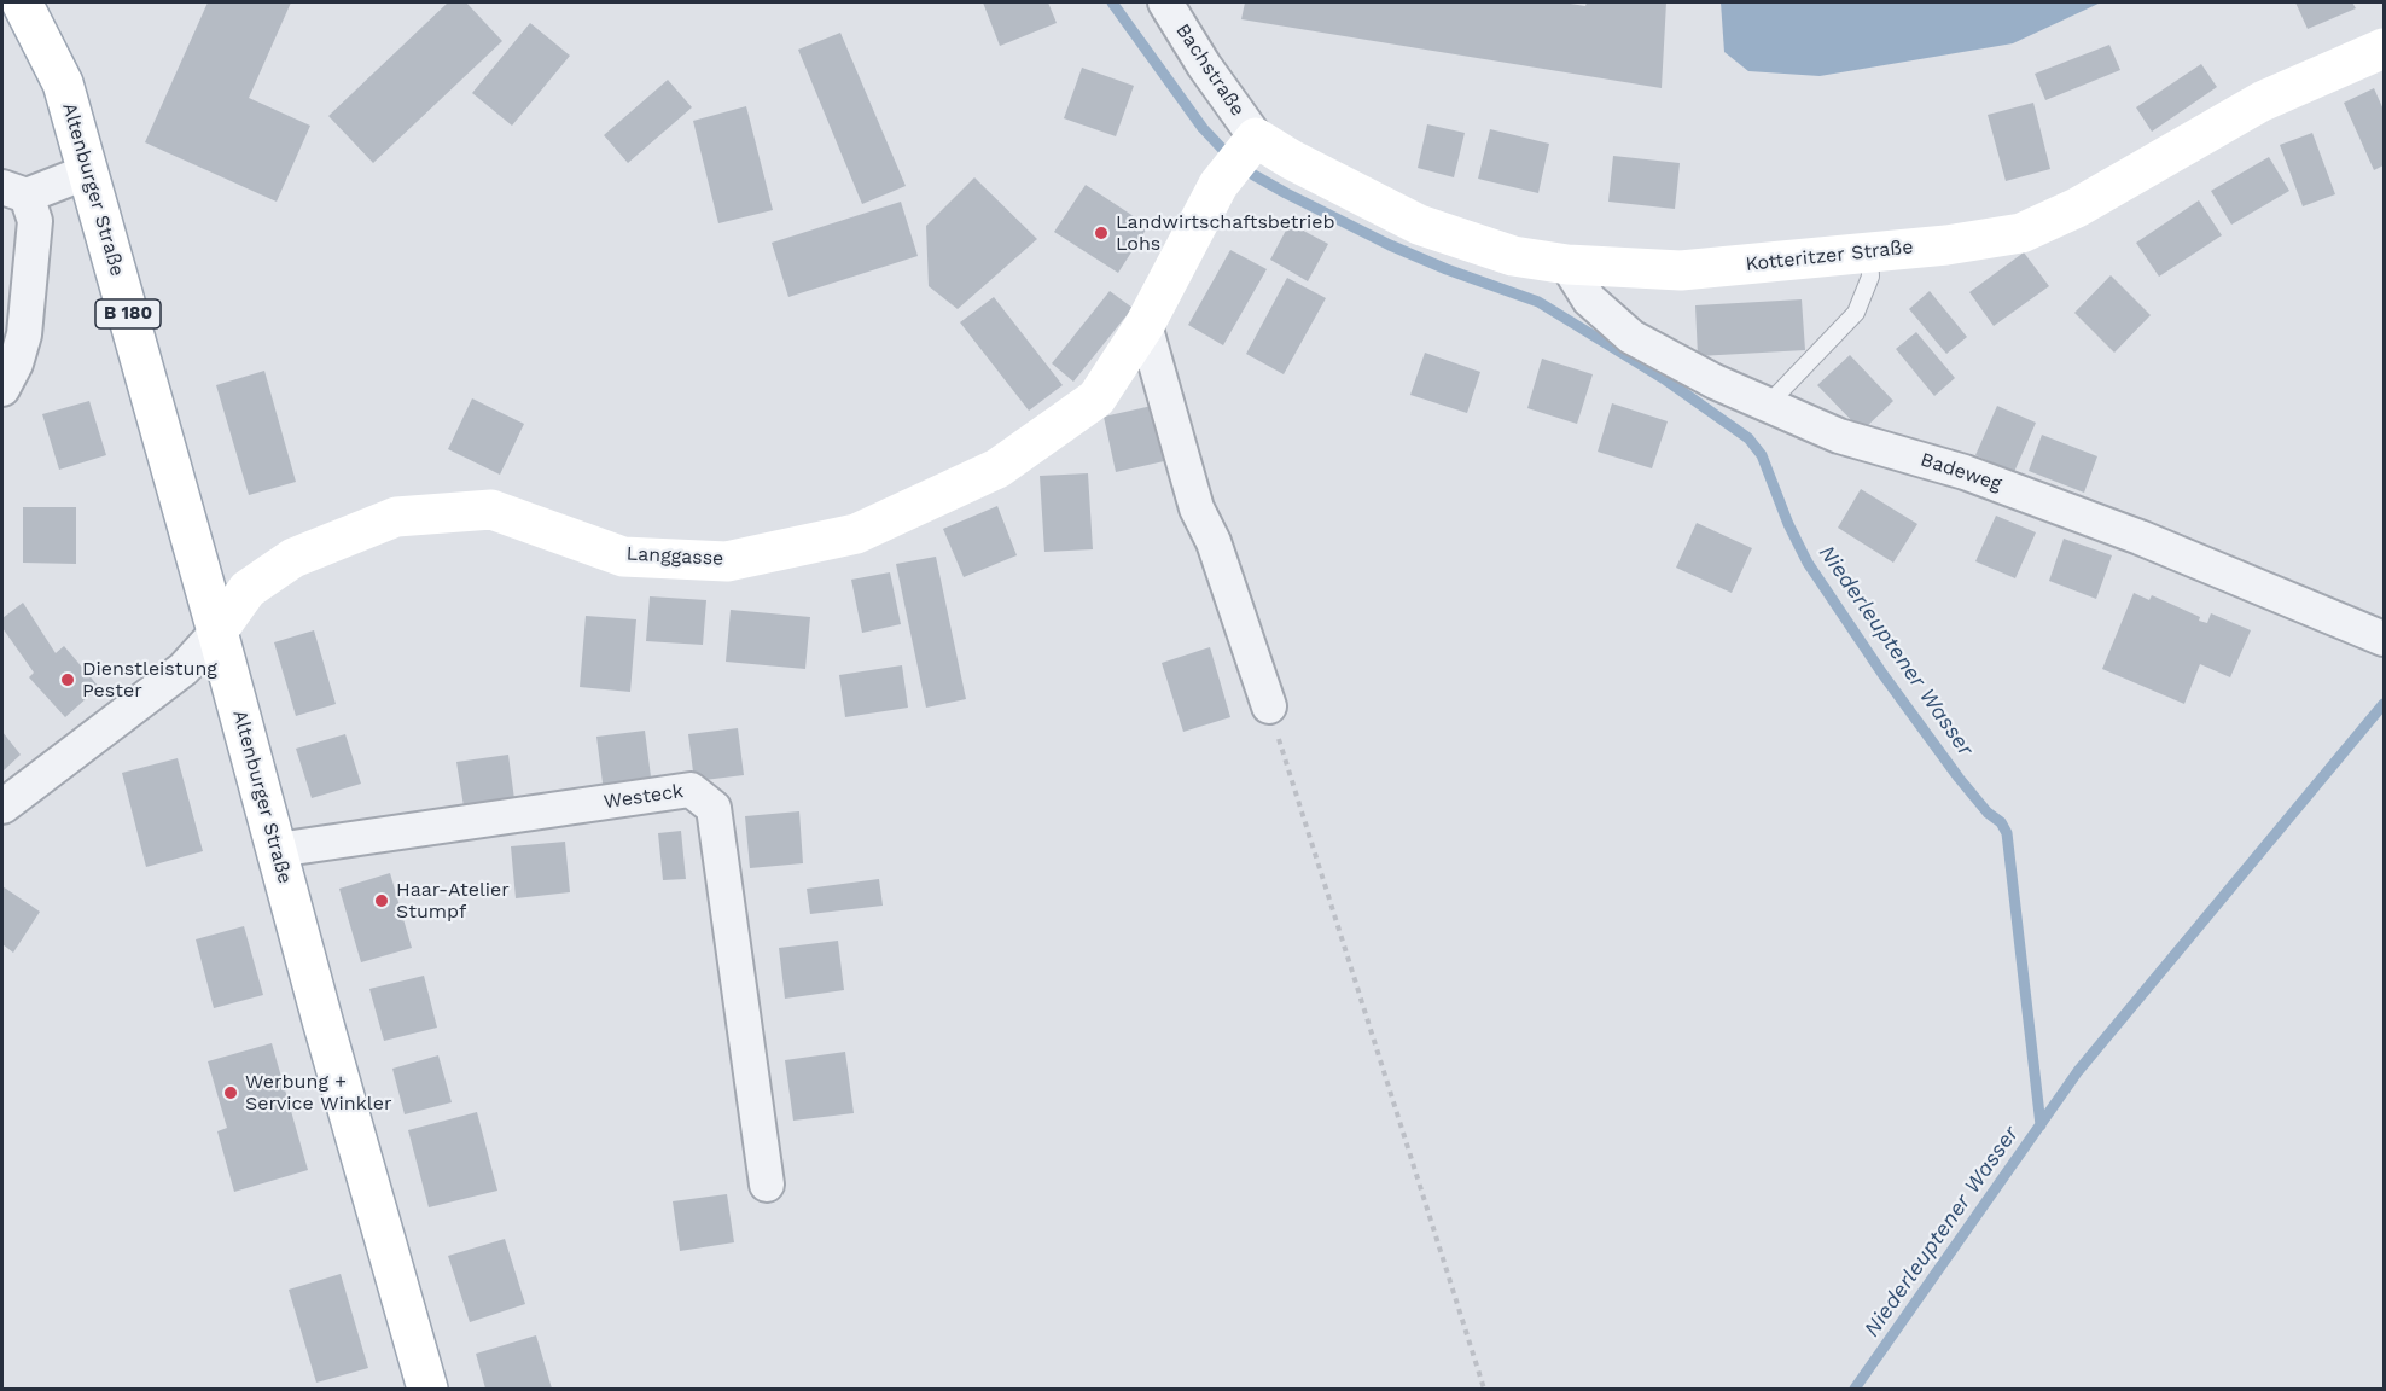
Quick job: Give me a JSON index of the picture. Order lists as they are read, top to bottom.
{
  "streets": {
    "street": [
      "Bachstraße",
      "Altenburger Straße",
      "Kotteritzer Straße",
      "B 180",
      "Badeweg",
      "Langgasse",
      "Westeck"
    ]
  },
  "crossings": [
    ["Bachstraße", "Kotteritzer Straße"],
    ["Bachstraße", "Langgasse"],
    ["Altenburger Straße", "Langgasse"],
    ["Altenburger Straße", "Westeck"],
    ["Kotteritzer Straße", "Badeweg"],
    ["Kotteritzer Straße", "Langgasse"]
  ],
  "water": ["Niederleuptener Wasser"],
  "places": [
    "Landwirtschaftsbetrieb Lohs",
    "Dienstleistung Pester",
    "Haar-Atelier Stumpf",
    "Werbung + Service Winkler"
  ]
}
